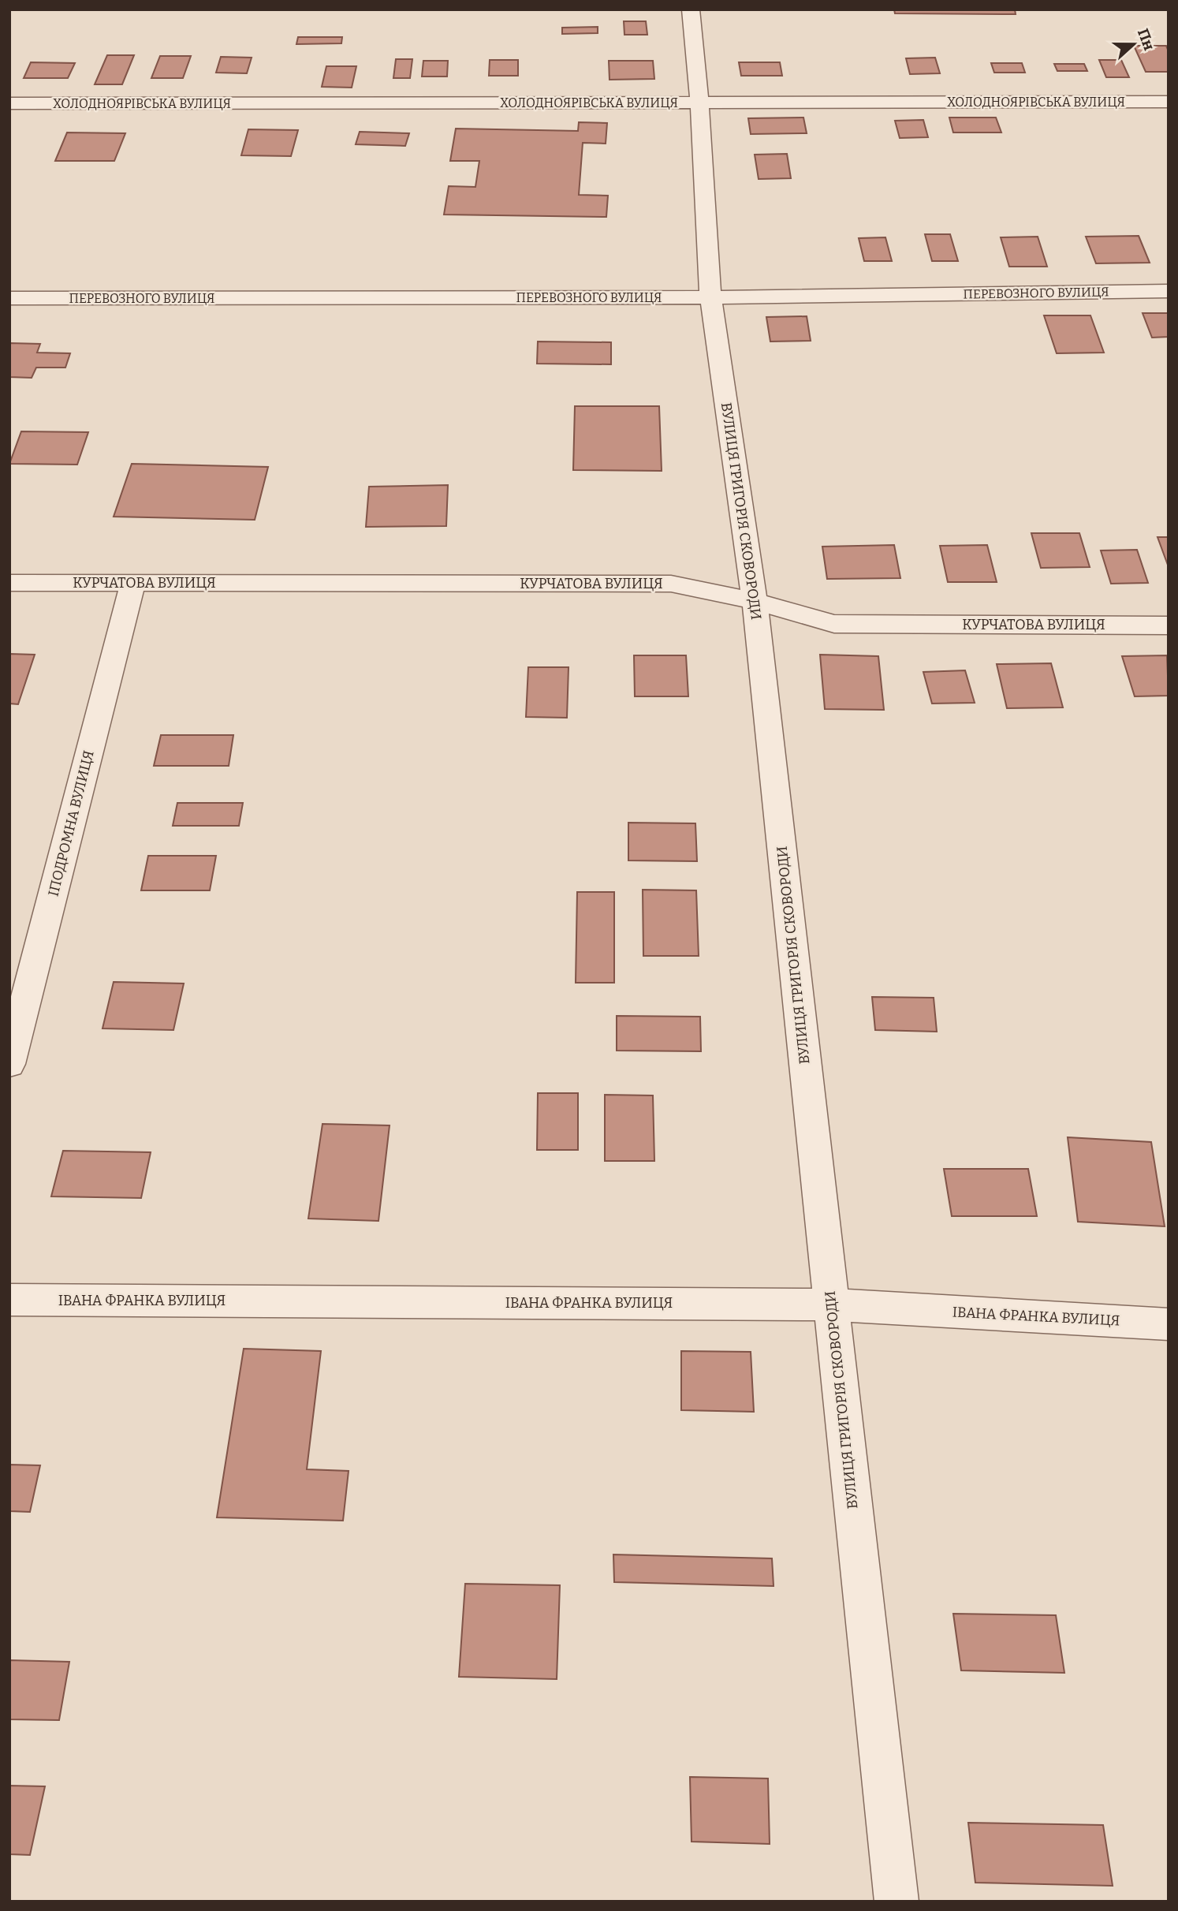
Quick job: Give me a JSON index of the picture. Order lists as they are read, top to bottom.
{
  "streets": {
    "street": [
      "ХОЛОДНОЯРІВСЬКА ВУЛИЦЯ",
      "ПЕРЕВОЗНОГО ВУЛИЦЯ",
      "ВУЛИЦЯ ГРИГОРІЯ СКОВОРОДИ",
      "КУРЧАТОВА ВУЛИЦЯ",
      "ІПОДРОМНА ВУЛИЦЯ",
      "ІВАНА ФРАНКА ВУЛИЦЯ"
    ]
  },
  "crossings": [
    ["ХОЛОДНОЯРІВСЬКА ВУЛИЦЯ", "ВУЛИЦЯ ГРИГОРІЯ СКОВОРОДИ"],
    ["ПЕРЕВОЗНОГО ВУЛИЦЯ", "ВУЛИЦЯ ГРИГОРІЯ СКОВОРОДИ"],
    ["ВУЛИЦЯ ГРИГОРІЯ СКОВОРОДИ", "КУРЧАТОВА ВУЛИЦЯ"],
    ["ВУЛИЦЯ ГРИГОРІЯ СКОВОРОДИ", "ІВАНА ФРАНКА ВУЛИЦЯ"],
    ["КУРЧАТОВА ВУЛИЦЯ", "ІПОДРОМНА ВУЛИЦЯ"]
  ],
  "north": "right"
}
